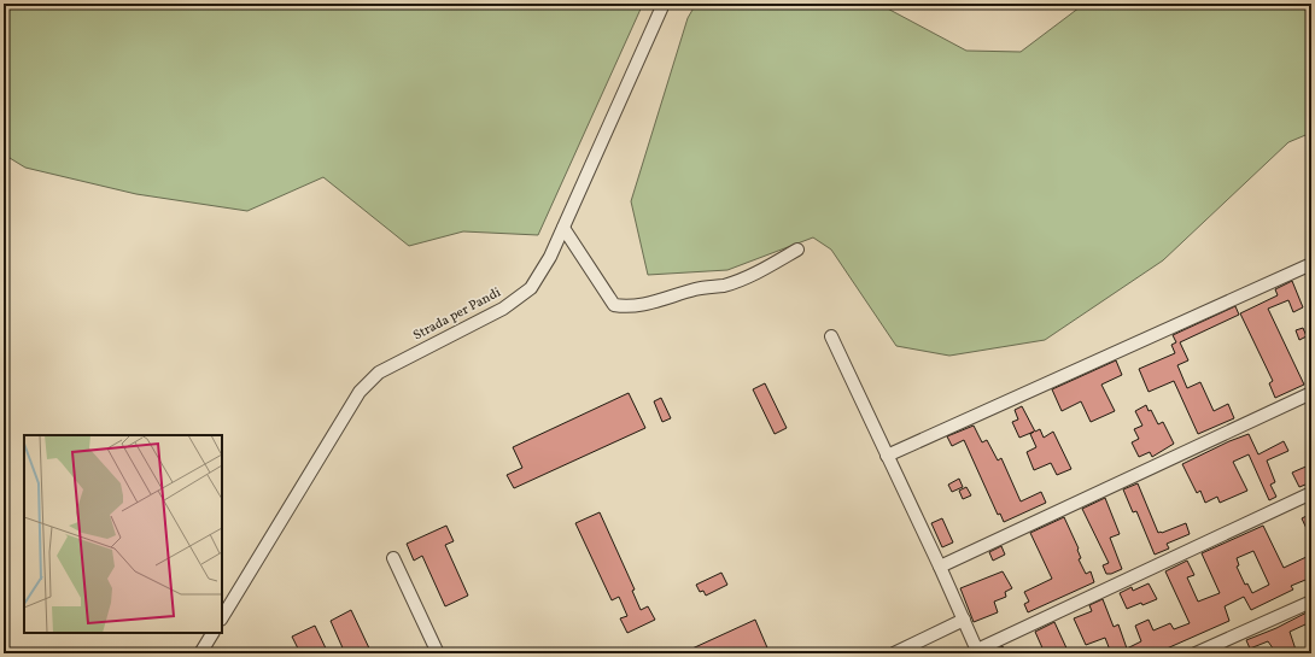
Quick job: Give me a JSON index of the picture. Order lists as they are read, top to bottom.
{
  "streets": {
    "street": ["Strada per Pandi"]
  }
}
